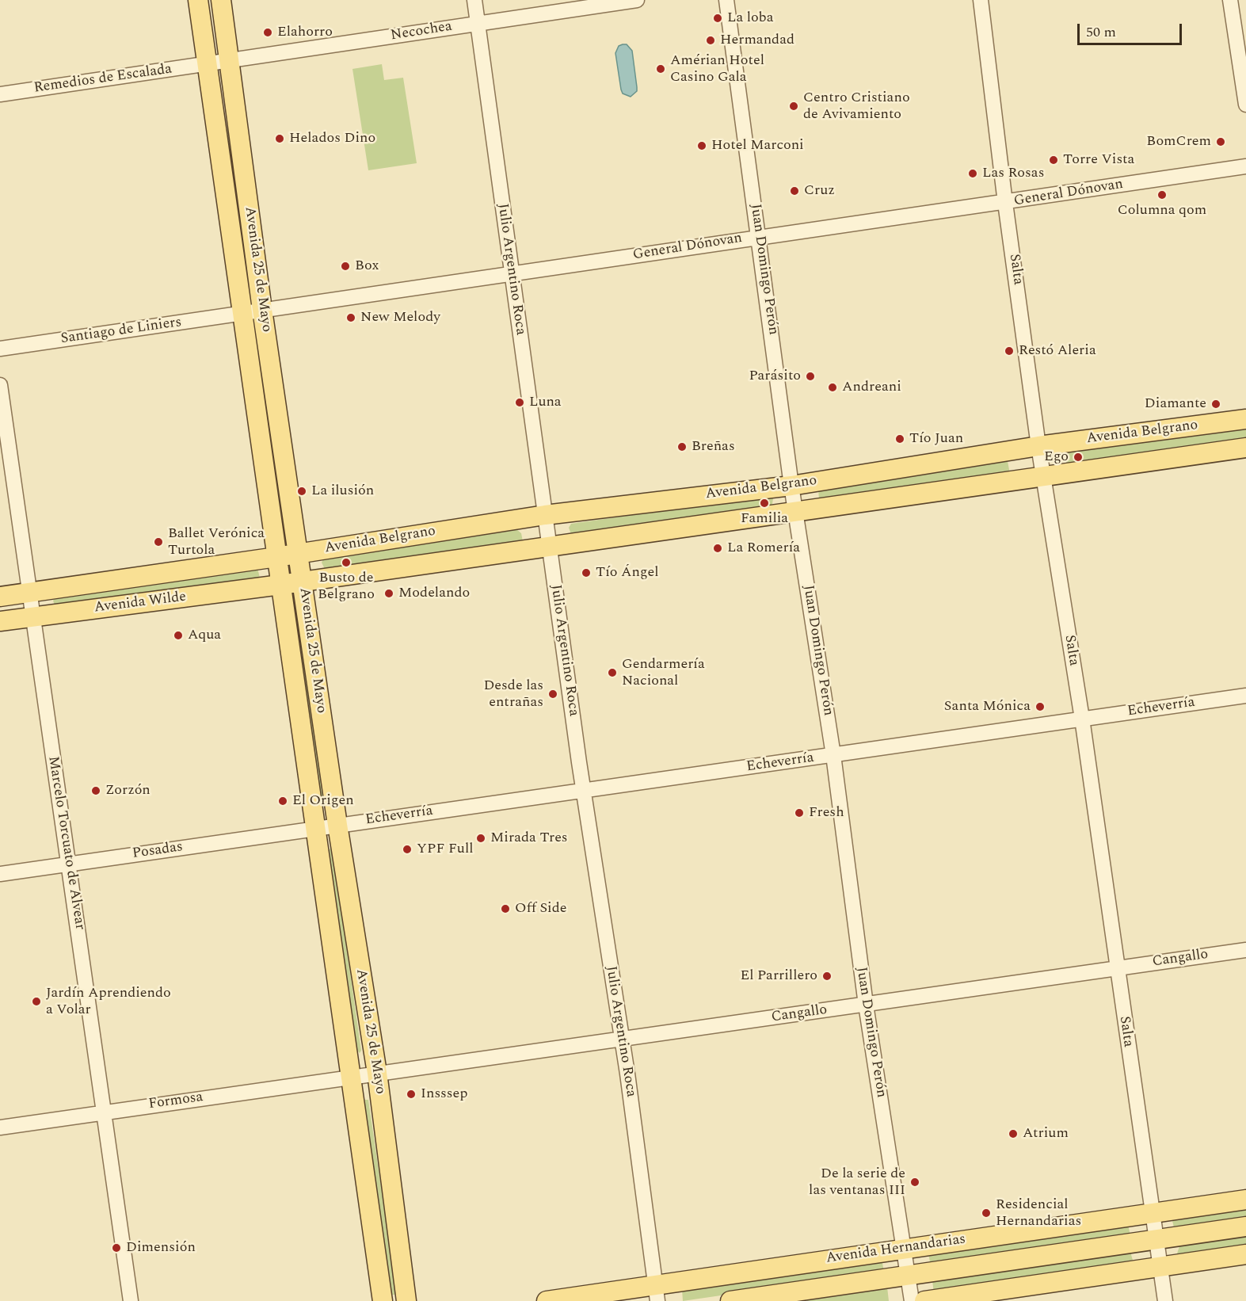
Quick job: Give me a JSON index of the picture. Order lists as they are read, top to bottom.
{
  "streets": {
    "main road": [
      "Avenida 25 de Mayo",
      "Avenida Belgrano",
      "Avenida Wilde",
      "Avenida Hernandarias"
    ],
    "street": [
      "Necochea",
      "Remedios de Escalada",
      "General Dónovan",
      "Julio Argentino Roca",
      "Juan Domingo Perón",
      "Salta",
      "Santiago de Liniers",
      "Echeverría",
      "Marcelo Torcuato de Alvear",
      "Posadas",
      "Cangallo",
      "Formosa"
    ]
  },
  "crossings": [
    ["Necochea", "Remedios de Escalada"],
    ["Necochea", "Avenida 25 de Mayo"],
    ["Necochea", "Julio Argentino Roca"],
    ["Remedios de Escalada", "Avenida 25 de Mayo"],
    ["General Dónovan", "Avenida 25 de Mayo"],
    ["General Dónovan", "Julio Argentino Roca"],
    ["General Dónovan", "Juan Domingo Perón"],
    ["General Dónovan", "Salta"],
    ["General Dónovan", "Santiago de Liniers"],
    ["Avenida 25 de Mayo", "Santiago de Liniers"],
    ["Avenida 25 de Mayo", "Avenida Belgrano"],
    ["Avenida 25 de Mayo", "Avenida Wilde"],
    ["Avenida 25 de Mayo", "Echeverría"],
    ["Avenida 25 de Mayo", "Posadas"],
    ["Avenida 25 de Mayo", "Cangallo"],
    ["Avenida 25 de Mayo", "Formosa"],
    ["Julio Argentino Roca", "Avenida Belgrano"],
    ["Julio Argentino Roca", "Echeverría"],
    ["Julio Argentino Roca", "Cangallo"],
    ["Julio Argentino Roca", "Avenida Hernandarias"],
    ["Juan Domingo Perón", "Avenida Belgrano"],
    ["Juan Domingo Perón", "Echeverría"],
    ["Juan Domingo Perón", "Cangallo"],
    ["Juan Domingo Perón", "Avenida Hernandarias"],
    ["Salta", "Avenida Belgrano"],
    ["Salta", "Echeverría"],
    ["Salta", "Cangallo"],
    ["Salta", "Avenida Hernandarias"],
    ["Avenida Belgrano", "Avenida Wilde"],
    ["Avenida Wilde", "Marcelo Torcuato de Alvear"],
    ["Echeverría", "Posadas"],
    ["Marcelo Torcuato de Alvear", "Posadas"],
    ["Marcelo Torcuato de Alvear", "Formosa"],
    ["Cangallo", "Formosa"]
  ],
  "places": [
    "La loba",
    "Elahorro",
    "Hermandad",
    "Amérian Hotel Casino Gala",
    "Centro Cristiano de Avivamiento",
    "Helados Dino",
    "BomCrem",
    "Hotel Marconi",
    "Torre Vista",
    "Las Rosas",
    "Cruz",
    "Columna qom",
    "Box",
    "New Melody",
    "Restó Aleria",
    "Parásito",
    "Andreani",
    "Luna",
    "Diamante",
    "Tío Juan",
    "Breñas",
    "Ego",
    "La ilusión",
    "Familia",
    "Ballet Verónica Turtola",
    "La Romería",
    "Busto de Belgrano",
    "Tío Ángel",
    "Modelando",
    "Aqua",
    "Gendarmería Nacional",
    "Desde las entrañas",
    "Santa Mónica",
    "Zorzón",
    "El Origen",
    "Fresh",
    "Mirada Tres",
    "YPF Full",
    "Off Side",
    "El Parrillero",
    "Jardín Aprendiendo a Volar",
    "Insssep",
    "Atrium",
    "De la serie de las ventanas III",
    "Residencial Hernandarias",
    "Dimensión"
  ],
  "scale_bar": "50 m"
}
